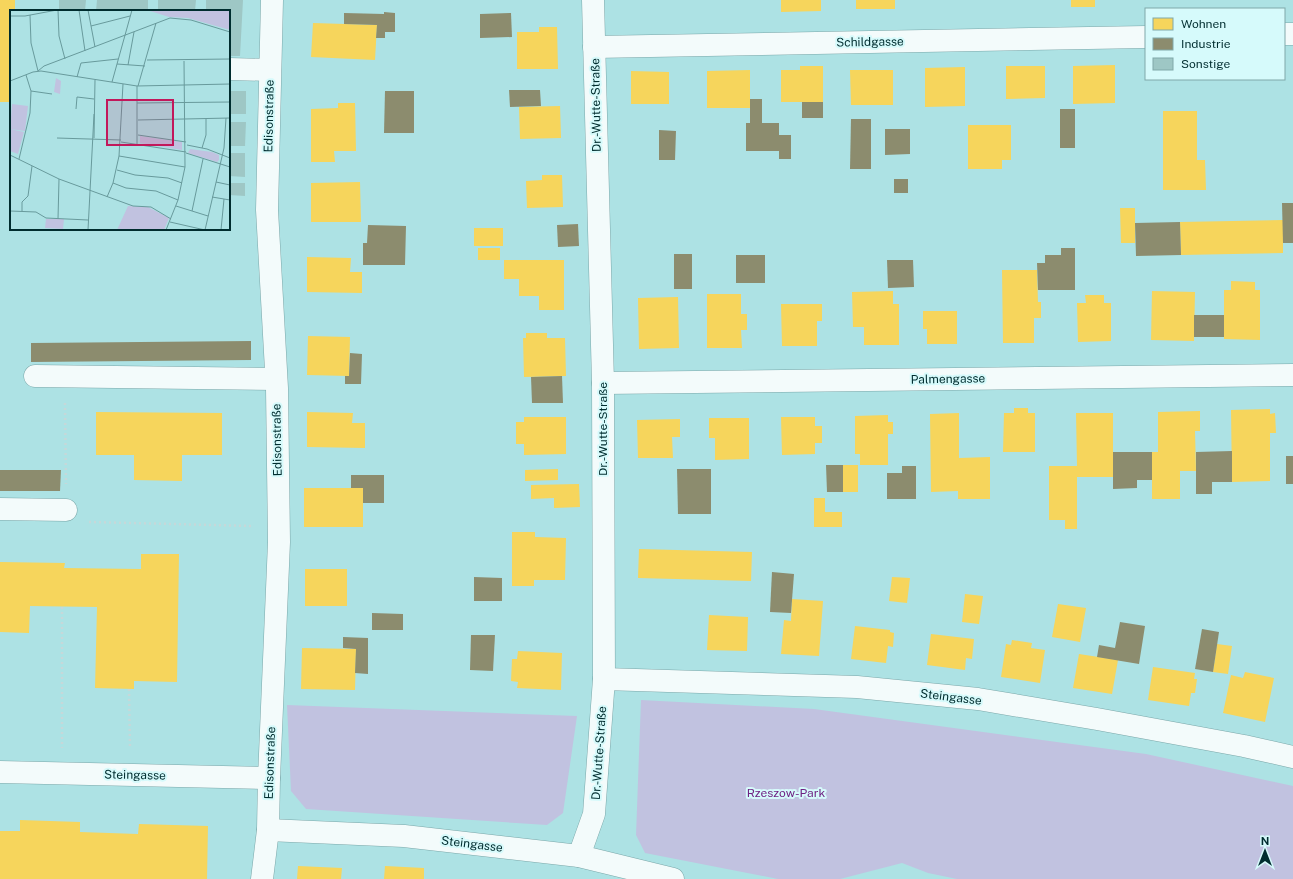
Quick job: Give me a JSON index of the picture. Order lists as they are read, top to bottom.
{
  "streets": {
    "street": [
      "Schildgasse",
      "Dr.-Wutte-Straße",
      "Edisonstraße",
      "Palmengasse",
      "Steingasse"
    ]
  },
  "crossings": [
    ["Schildgasse", "Dr.-Wutte-Straße"],
    ["Dr.-Wutte-Straße", "Palmengasse"],
    ["Dr.-Wutte-Straße", "Steingasse"],
    ["Edisonstraße", "Steingasse"]
  ],
  "parks": ["Rzeszow-Park"],
  "legend": ["Wohnen", "Industrie", "Sonstige"],
  "north": "top"
}
